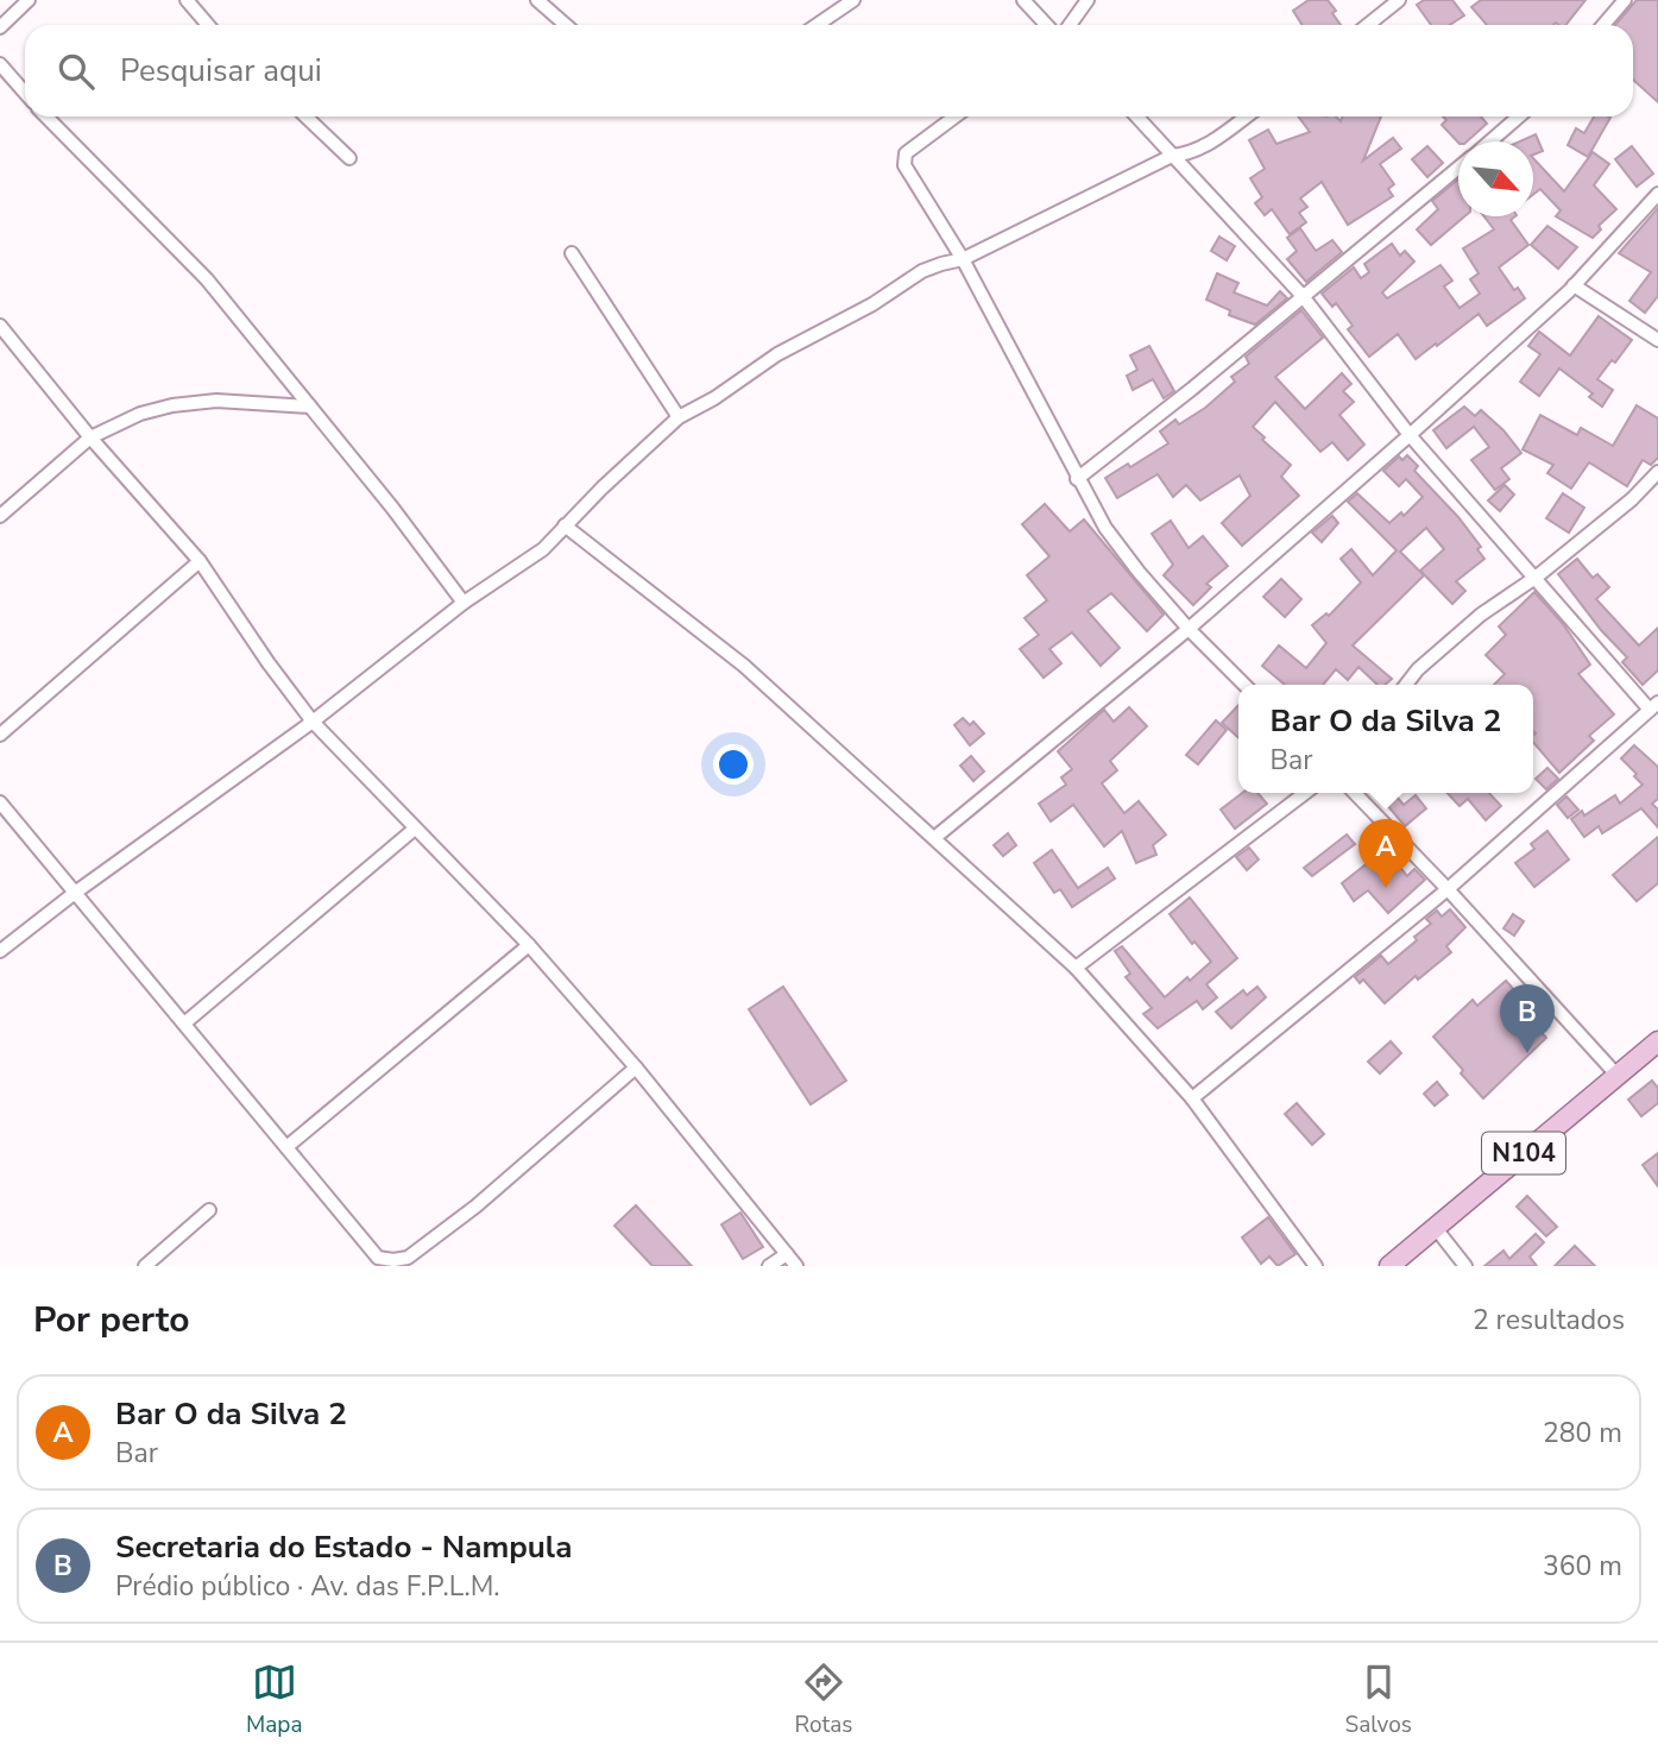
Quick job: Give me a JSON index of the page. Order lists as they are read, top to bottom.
{
  "streets": {
    "main road": ["N104"]
  },
  "north": "bottom right",
  "page": {
    "search": "Pesquisar aqui",
    "popup": ["Bar O da Silva 2", "Bar"],
    "pins": ["A", "B"],
    "heading": ["Por perto", "2 resultados"],
    "list": [
      {
        "mark": "A",
        "name": "Bar O da Silva 2",
        "note": "Bar",
        "value": "280 m"
      },
      {
        "mark": "B",
        "name": "Secretaria do Estado - Nampula",
        "note": "Prédio público · Av. das F.P.L.M.",
        "value": "360 m"
      }
    ],
    "nav": ["Mapa", "Rotas", "Salvos"]
  }
}
